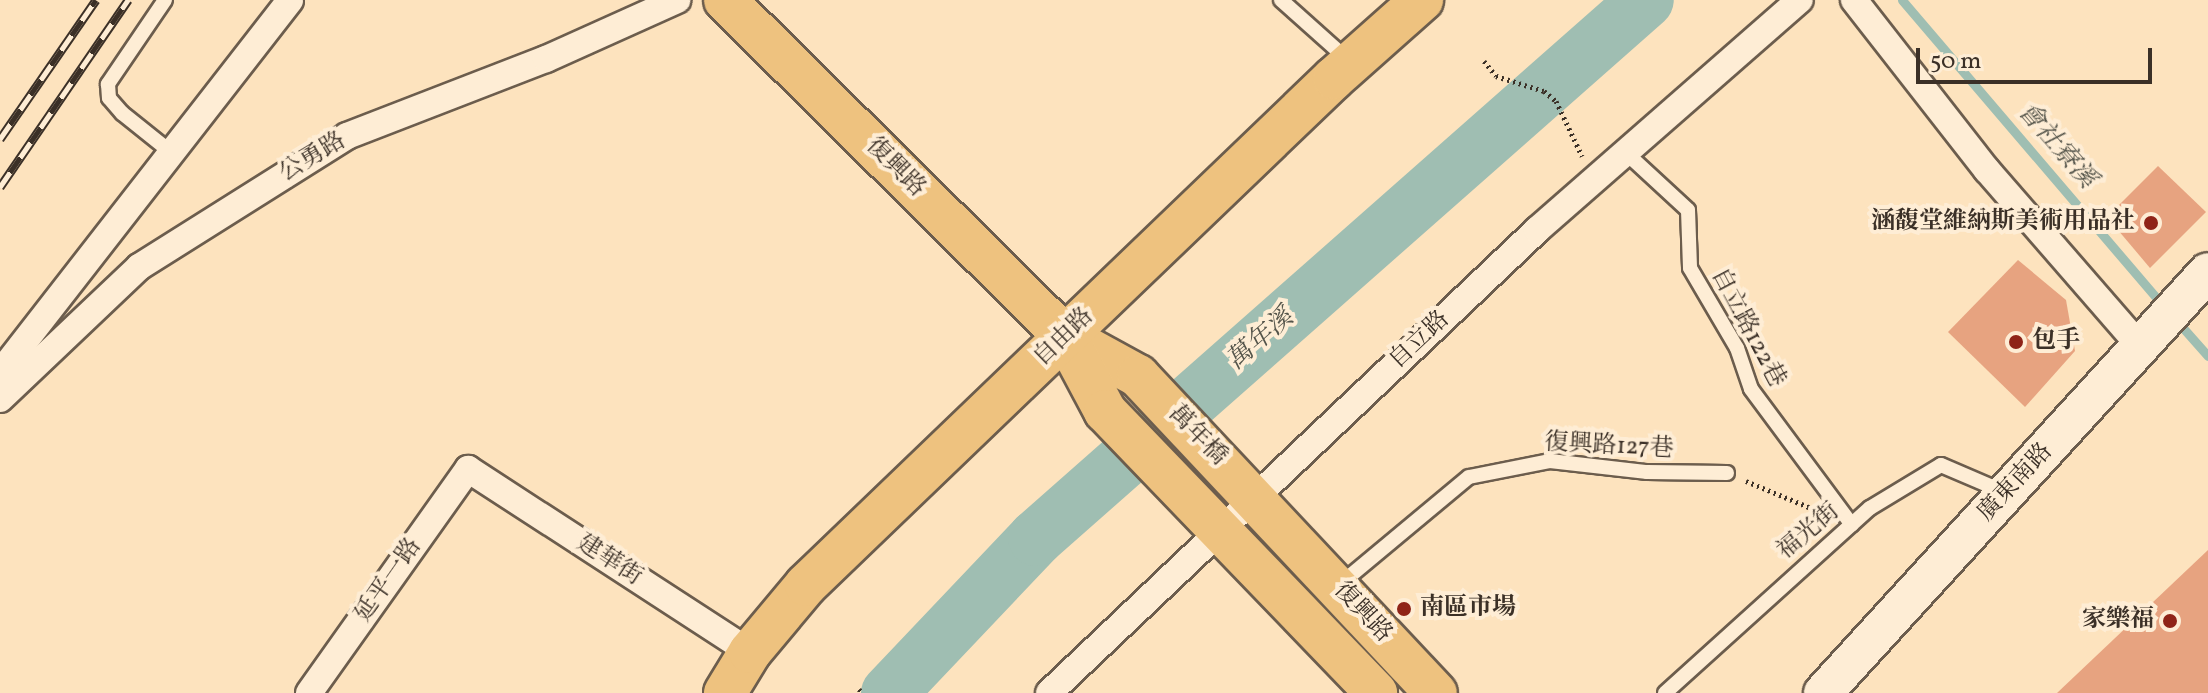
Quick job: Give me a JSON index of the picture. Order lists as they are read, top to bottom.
{
  "streets": {
    "main road": ["復興路", "自由路", "萬年橋"],
    "street": [
      "公勇路",
      "自立路",
      "廣東南路",
      "建華街",
      "延平一路"
    ],
    "lane": ["自立路122巷", "復興路127巷", "福光街"]
  },
  "crossings": [
    ["復興路", "自由路"],
    ["復興路", "自立路"],
    ["復興路", "萬年橋"],
    ["復興路", "復興路127巷"],
    ["自立路122巷", "自立路"],
    ["自立路122巷", "福光街"],
    ["自由路", "建華街"],
    ["自立路", "萬年橋"],
    ["廣東南路", "福光街"],
    ["建華街", "延平一路"]
  ],
  "water": ["會社寮溪", "萬年溪"],
  "places": [
    "涵馥堂維納斯美術用品社",
    "包手",
    "南區市場",
    "家樂福"
  ],
  "scale_bar": "50 m"
}
